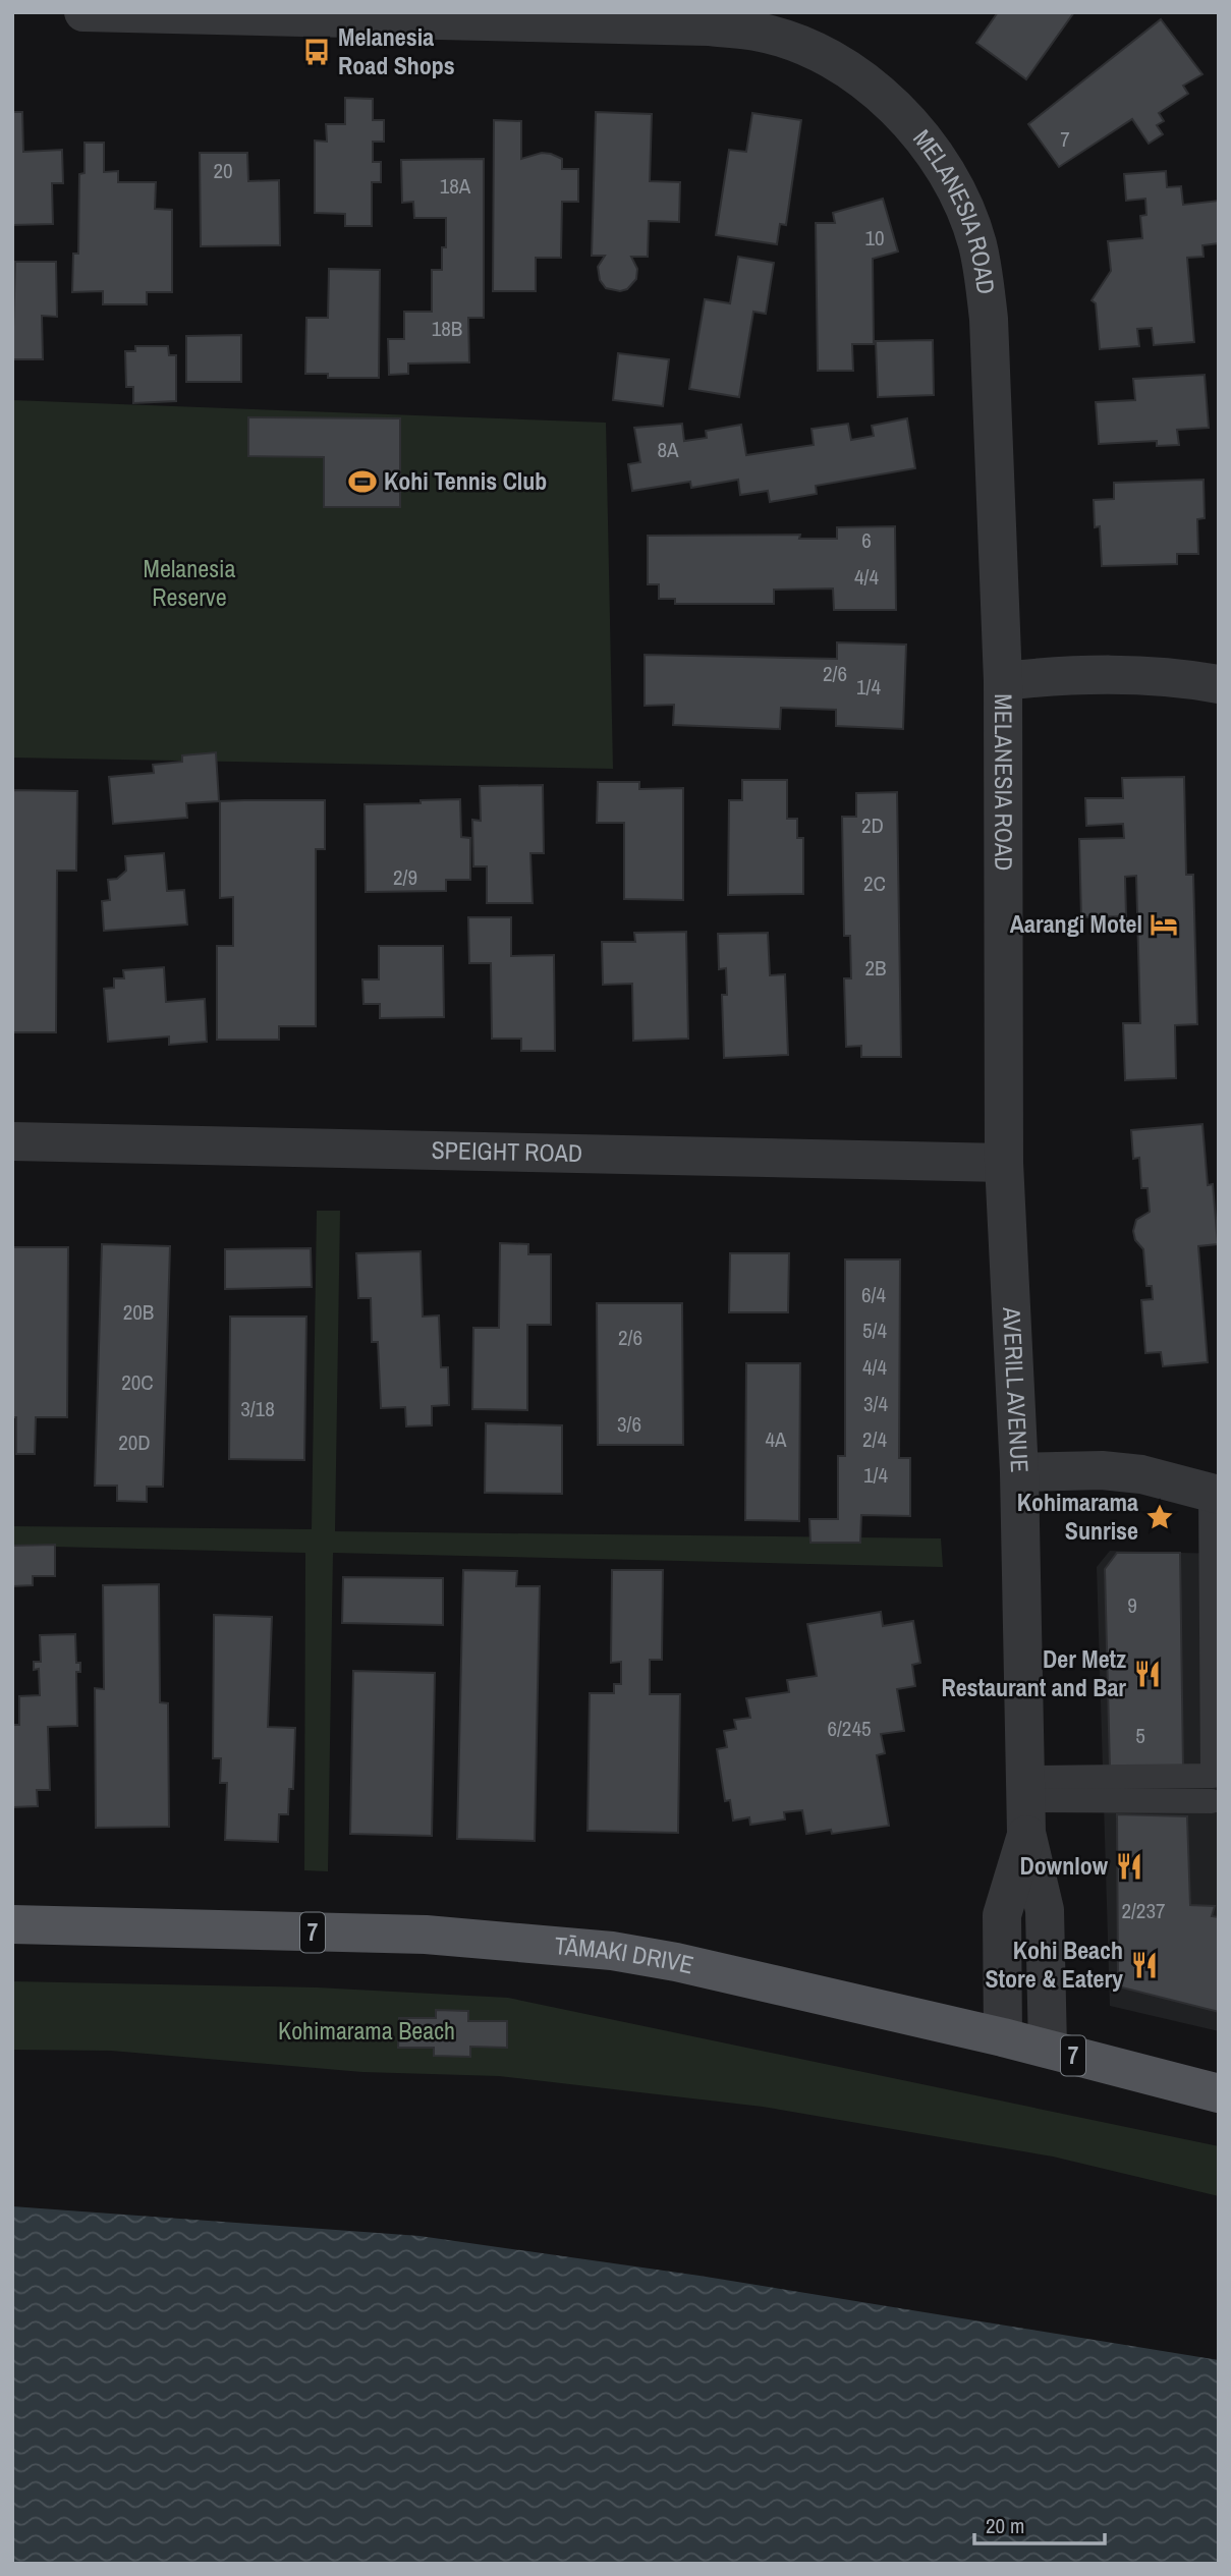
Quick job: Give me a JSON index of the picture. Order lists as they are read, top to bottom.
{
  "streets": {
    "main road": ["7", "TĀMAKI DRIVE"],
    "street": ["MELANESIA ROAD", "SPEIGHT ROAD", "AVERILL AVENUE"]
  },
  "crossings": [
    ["MELANESIA ROAD", "SPEIGHT ROAD"],
    ["MELANESIA ROAD", "AVERILL AVENUE"],
    ["SPEIGHT ROAD", "AVERILL AVENUE"],
    ["AVERILL AVENUE", "TĀMAKI DRIVE"]
  ],
  "parks": ["Melanesia Reserve", "Kohimarama Beach"],
  "places": {
    "bus stop": ["Melanesia Road Shops"],
    "sports": ["Kohi Tennis Club"],
    "hotel": ["Aarangi Motel"],
    "place": ["Kohimarama Sunrise"],
    "restaurant": ["Der Metz Restaurant and Bar", "Downlow", "Kohi Beach Store & Eatery"]
  },
  "house_numbers": [
    "7",
    "20",
    "18A",
    "10",
    "18B",
    "8A",
    "6",
    "4/4",
    "2/6",
    "1/4",
    "2D",
    "2/9",
    "2C",
    "2B",
    "6/4",
    "20B",
    "5/4",
    "2/6",
    "4/4",
    "20C",
    "3/4",
    "3/18",
    "3/6",
    "4A",
    "2/4",
    "20D",
    "1/4",
    "9",
    "6/245",
    "5",
    "2/237"
  ],
  "scale_bar": "20 m"
}
